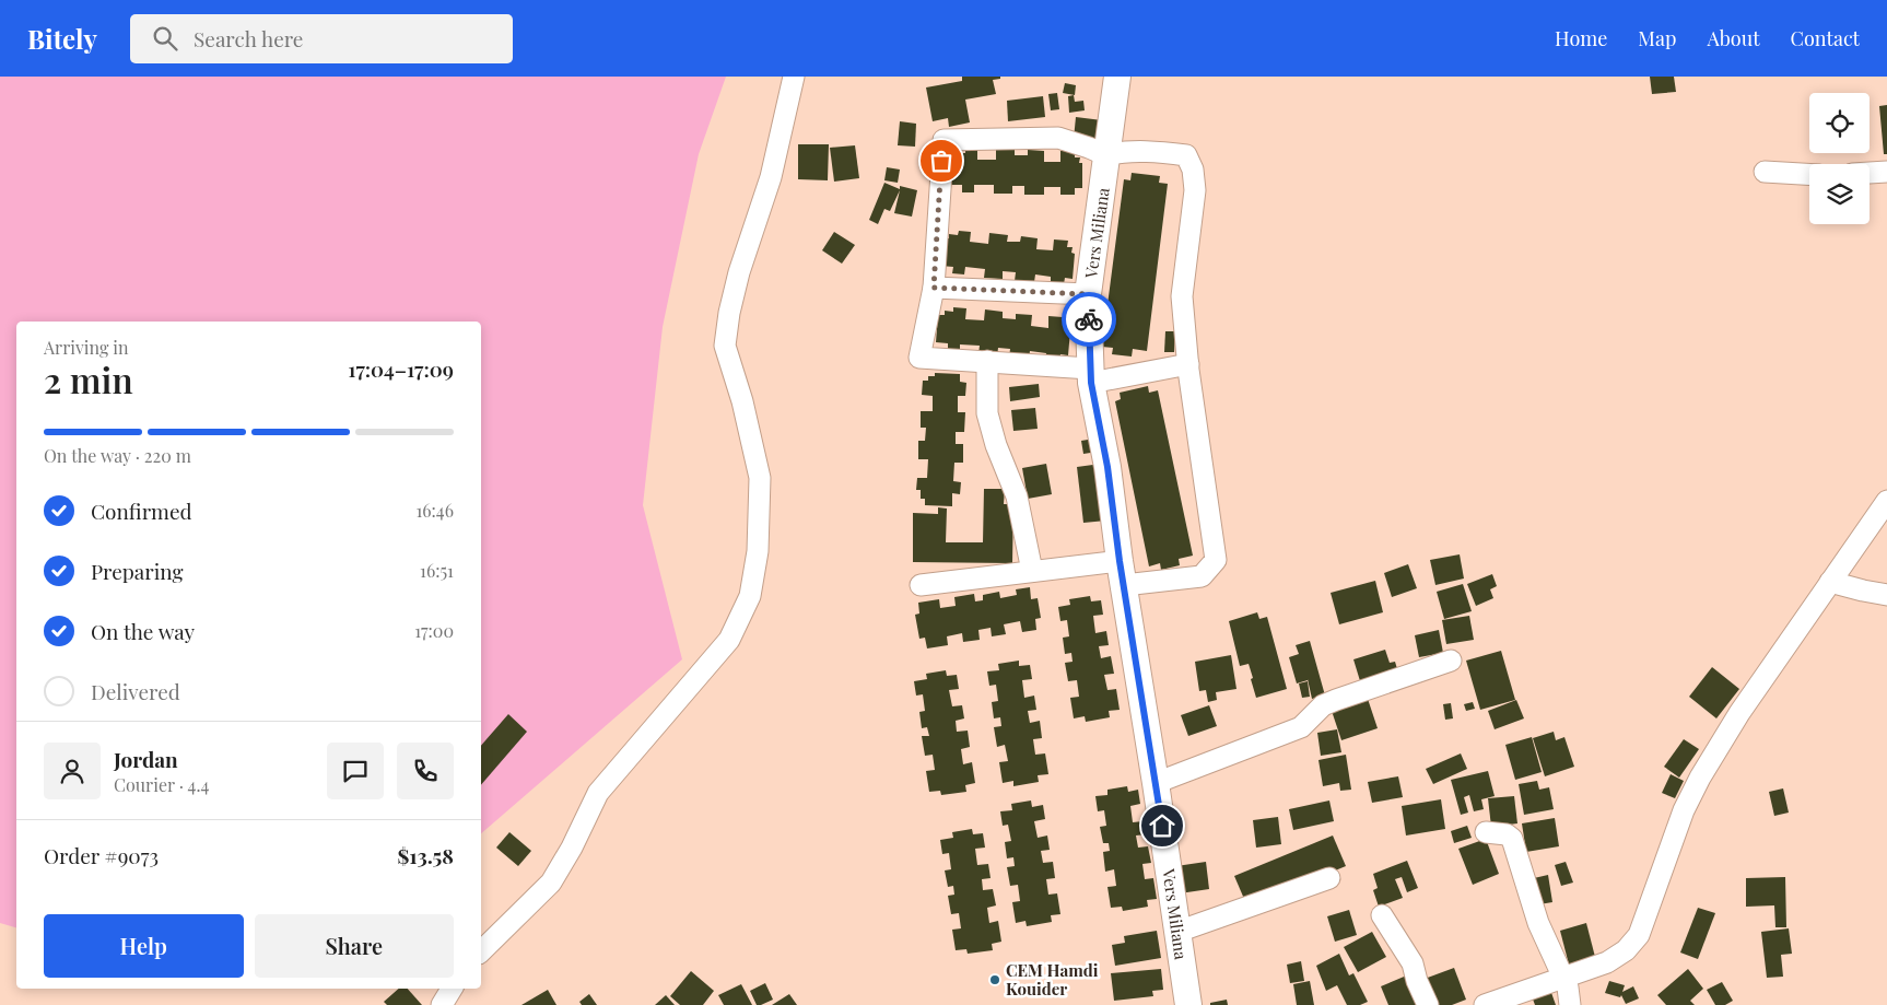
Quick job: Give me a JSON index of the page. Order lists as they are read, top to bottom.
{
  "streets": {
    "main road": ["Vers Miliana"]
  },
  "places": ["CEM Hamdi Kouider"],
  "page": {
    "header": "Bitely",
    "search": "Search here",
    "nav": [
      "Home",
      "Map",
      "About",
      "Contact"
    ],
    "heading": ["2 min", "Arriving in", "17:04–17:09"],
    "panel": [
      "Jordan",
      "Courier · 4.4",
      "Order #9073",
      "$13.58"
    ],
    "bar": "On the way · 220 m",
    "list": [
      ["Confirmed", "16:46"],
      ["Preparing", "16:51"],
      ["On the way", "17:00"],
      "Delivered"
    ],
    "buttons": ["Help", "Share"]
  }
}
